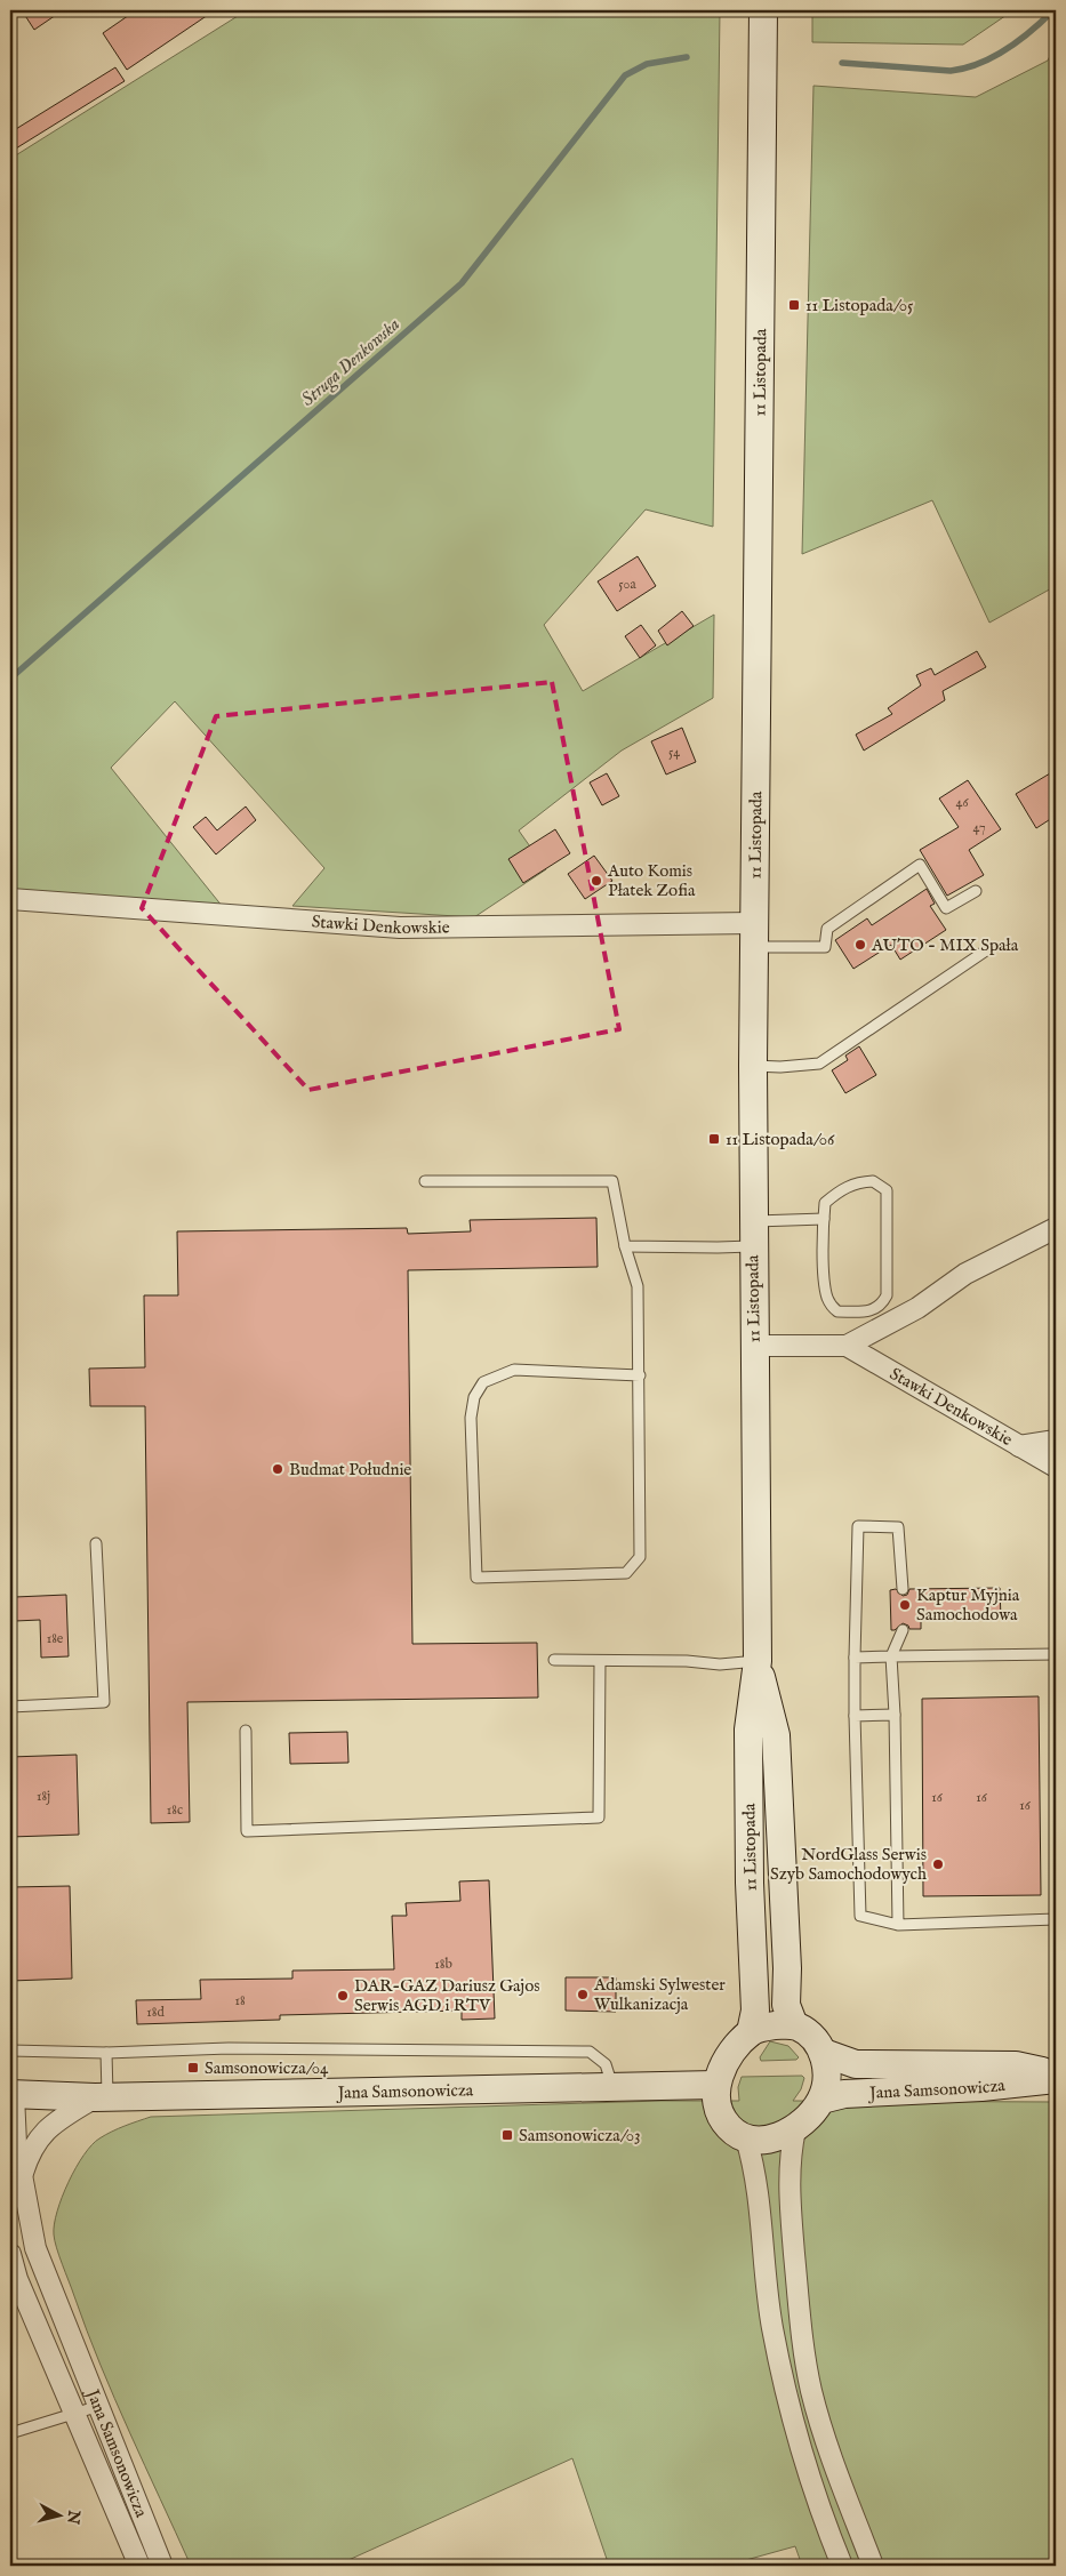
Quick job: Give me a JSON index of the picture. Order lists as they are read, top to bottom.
{
  "streets": {
    "street": ["11 Listopada", "Stawki Denkowskie", "Jana Samsonowicza"]
  },
  "crossings": [
    ["11 Listopada", "Stawki Denkowskie"],
    ["11 Listopada", "Jana Samsonowicza"]
  ],
  "water": ["Struga Denkowska"],
  "places": {
    "transit": [
      "11 Listopada/05",
      "11 Listopada/06",
      "Samsonowicza/04",
      "Samsonowicza/03"
    ],
    "other": [
      "Auto Komis Płatek Zofia",
      "AUTO - MIX Spała",
      "Budmat Południe",
      "Kaptur Myjnia Samochodowa",
      "NordGlass Serwis Szyb Samochodowych",
      "Adamski Sylwester Wulkanizacja",
      "DAR-GAZ Dariusz Gajos Serwis AGD i RTV"
    ]
  },
  "house_numbers": [
    "50a",
    "54",
    "46",
    "47",
    "18e",
    "18j",
    "16",
    "16",
    "16",
    "18c",
    "18b",
    "18",
    "18d"
  ],
  "north": "right"
}
